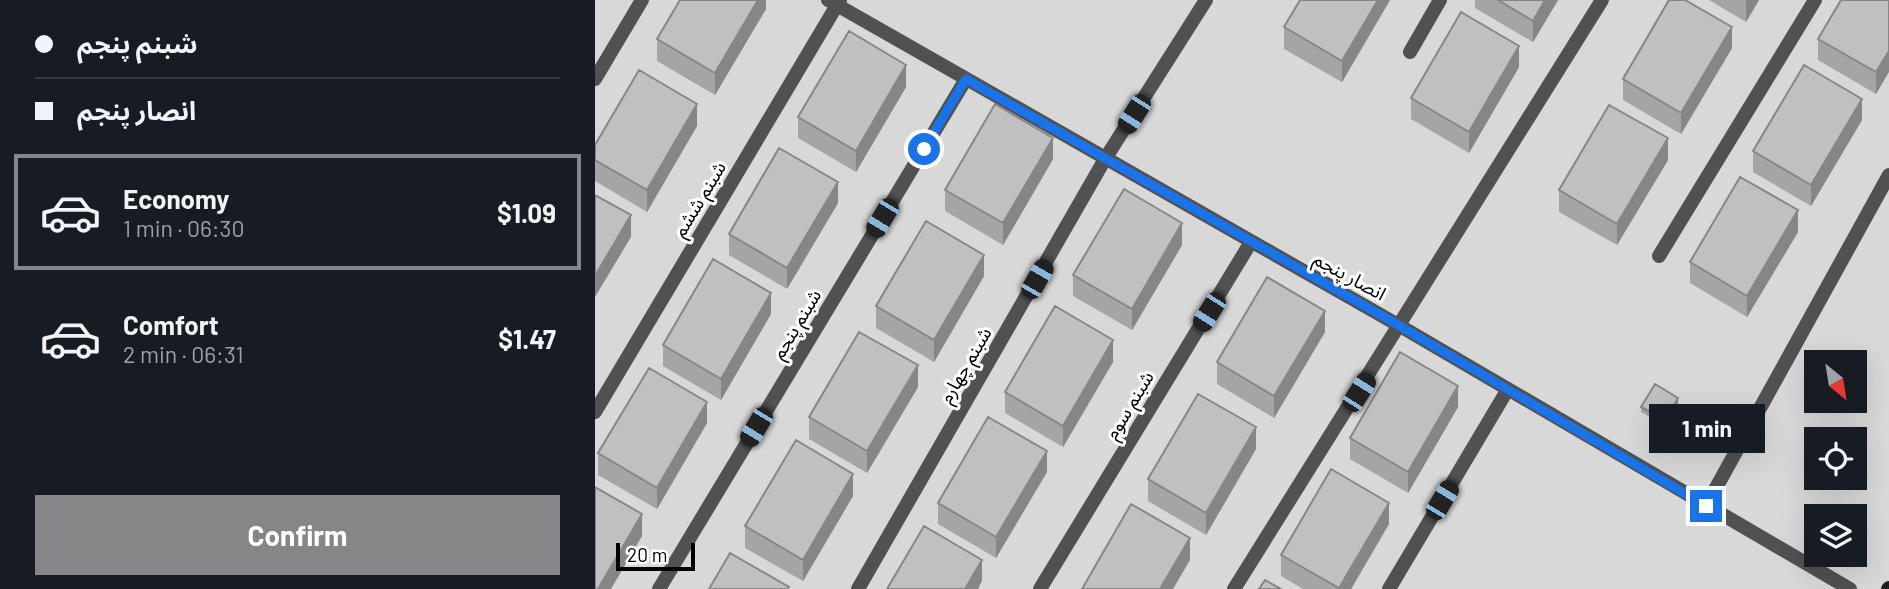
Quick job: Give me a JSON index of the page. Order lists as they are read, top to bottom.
{
  "streets": {
    "street": [
      "شبنم ششم",
      "انصار پنجم",
      "شبنم پنجم",
      "شبنم چهارم",
      "شبنم سوم"
    ]
  },
  "crossings": [
    ["شبنم ششم", "انصار پنجم"],
    ["انصار پنجم", "شبنم پنجم"],
    ["انصار پنجم", "شبنم چهارم"],
    ["انصار پنجم", "شبنم سوم"]
  ],
  "scale_bar": "20 m",
  "north": "bottom right",
  "page": {
    "banner": ["شبنم پنجم", "انصار پنجم"],
    "list": [
      {
        "name": "Economy",
        "note": "1 min · 06:30",
        "value": "$1.09"
      },
      {
        "name": "Comfort",
        "note": "2 min · 06:31",
        "value": "$1.47"
      }
    ],
    "bubble": "1 min",
    "buttons": "Confirm",
    "scale": "20 m"
  }
}
